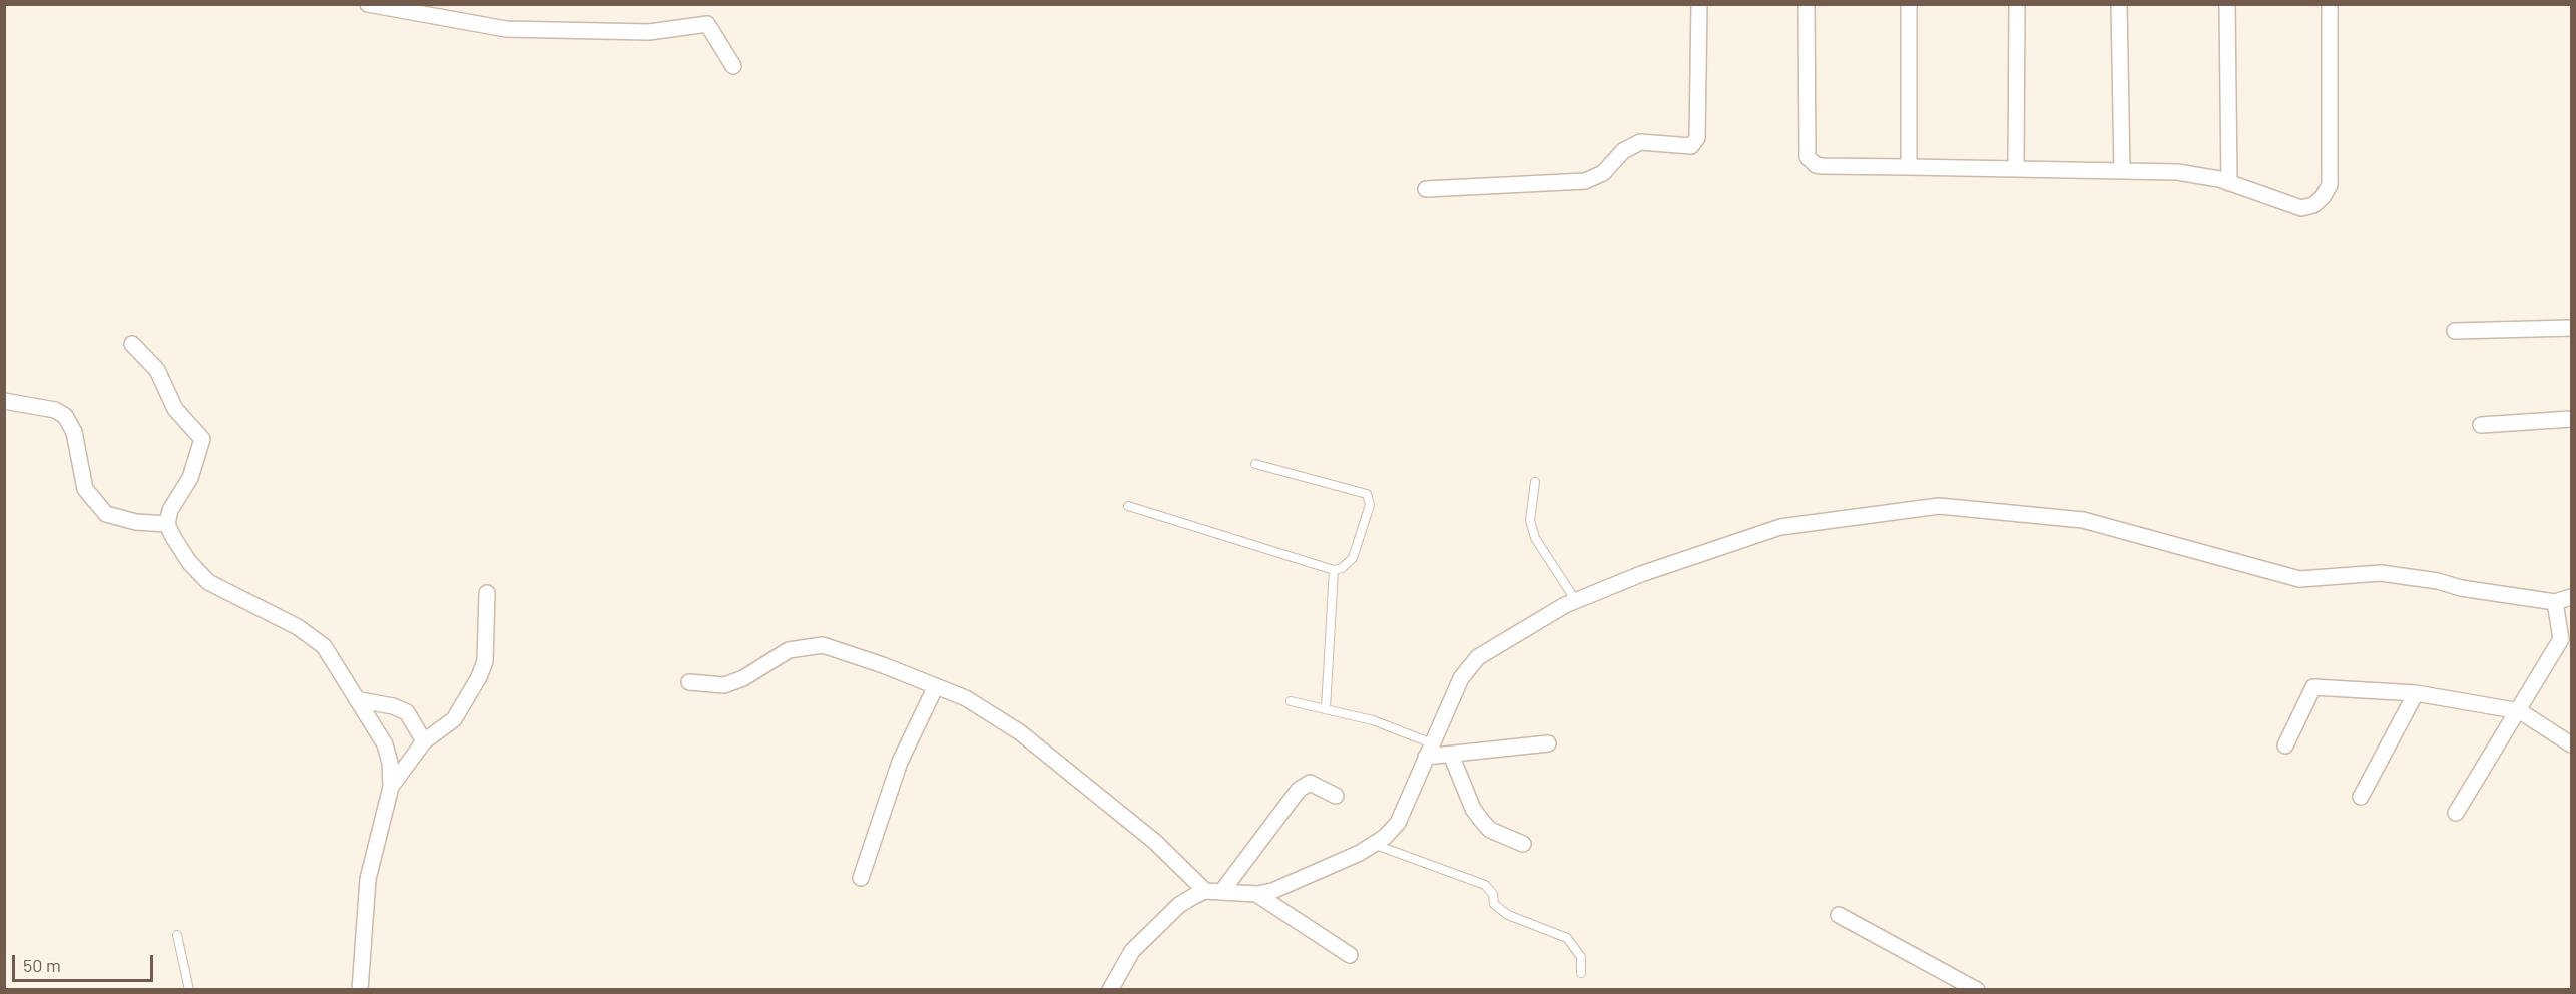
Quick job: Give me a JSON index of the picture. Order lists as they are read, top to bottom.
{
  "scale_bar": "50 m"
}
